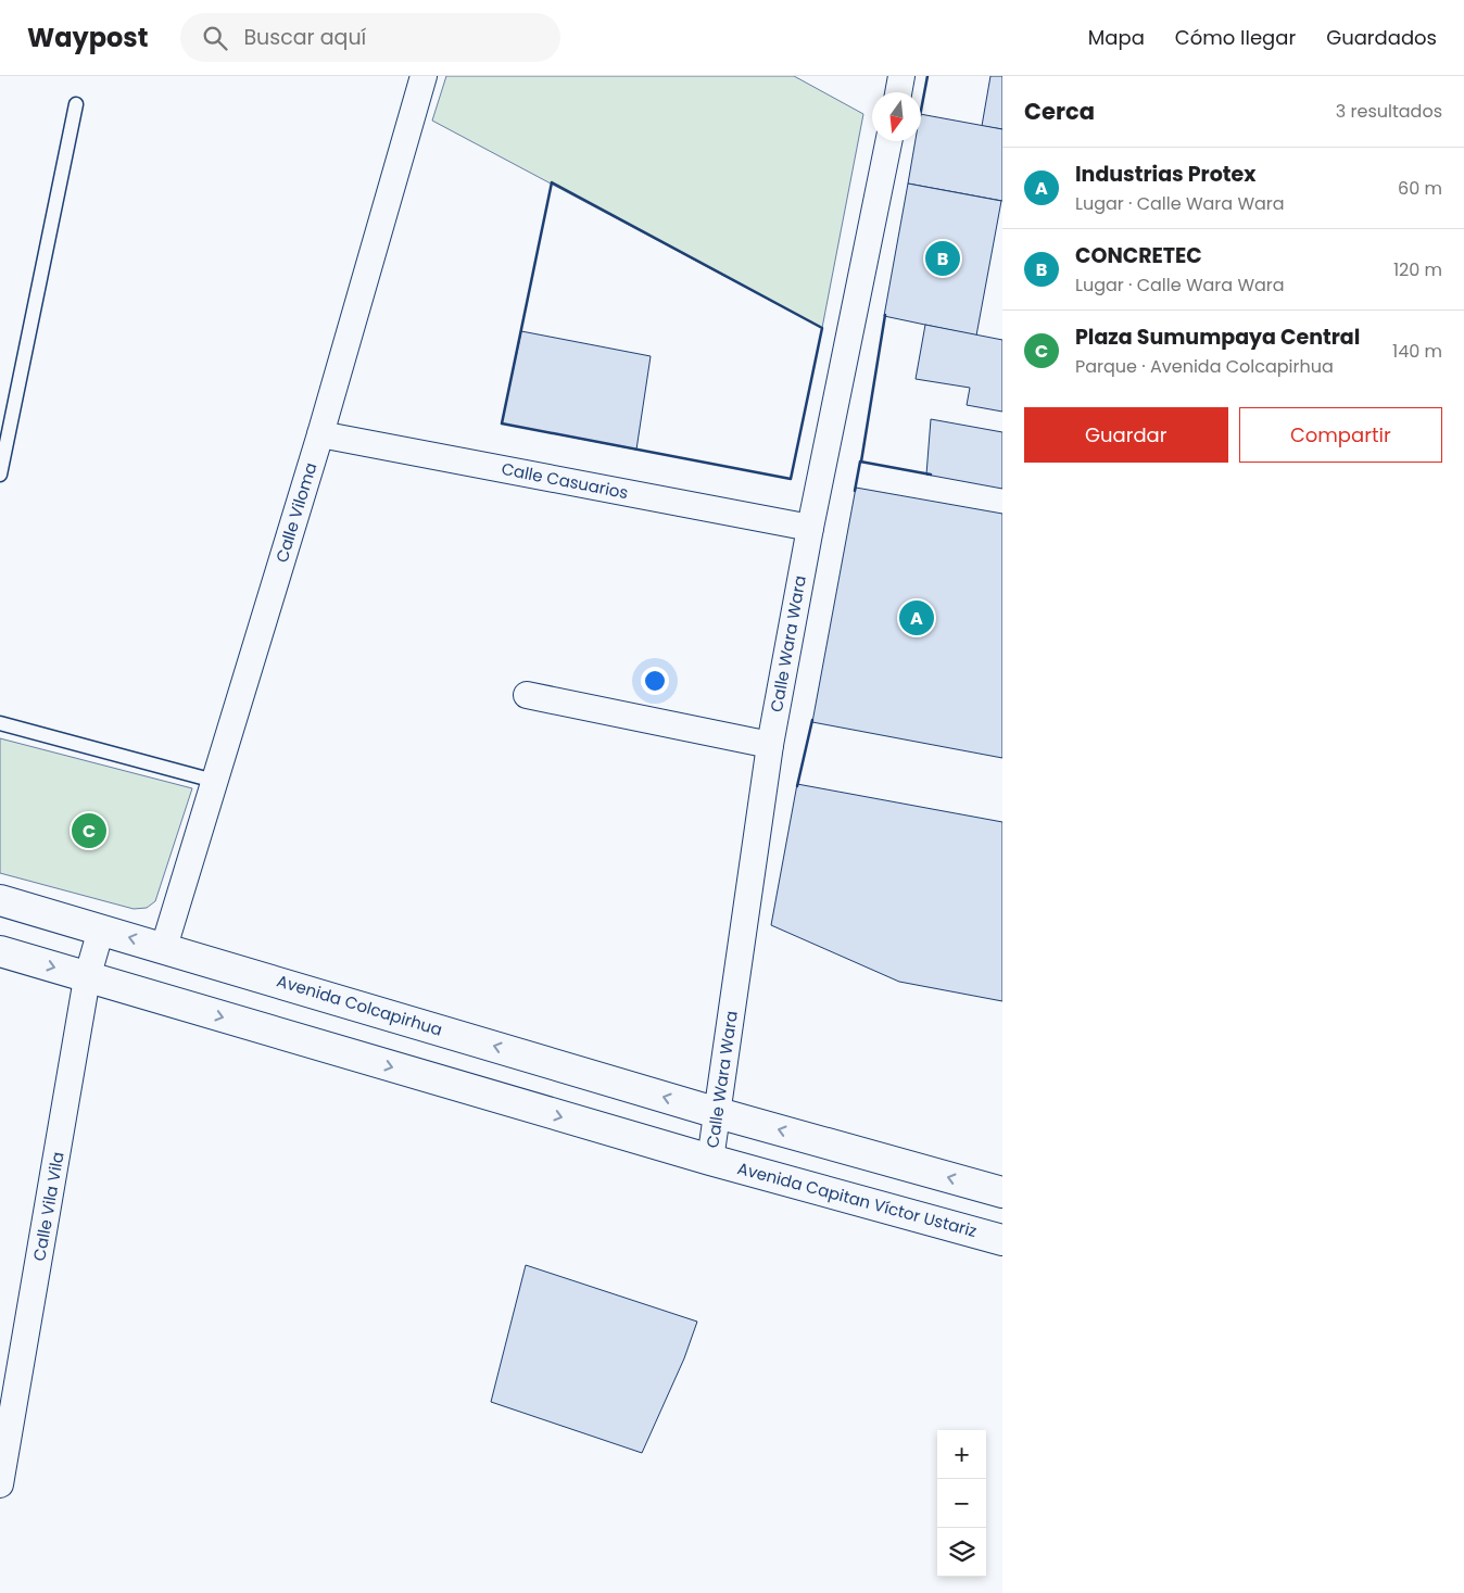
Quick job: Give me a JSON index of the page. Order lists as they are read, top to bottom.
{
  "streets": {
    "main road": ["Avenida Colcapirhua", "Avenida Capitan Víctor Ustariz"],
    "street": [
      "Calle Casuarios",
      "Calle Viloma",
      "Calle Wara Wara",
      "Calle Vila Vila"
    ]
  },
  "crossings": [
    ["Calle Casuarios", "Calle Viloma"],
    ["Calle Casuarios", "Calle Wara Wara"],
    ["Calle Viloma", "Avenida Colcapirhua"],
    ["Calle Wara Wara", "Avenida Colcapirhua"],
    ["Calle Wara Wara", "Avenida Capitan Víctor Ustariz"],
    ["Avenida Colcapirhua", "Calle Vila Vila"]
  ],
  "north": "bottom",
  "page": {
    "header": "Waypost",
    "search": "Buscar aquí",
    "nav": ["Mapa", "Cómo llegar", "Guardados"],
    "heading": ["Cerca", "3 resultados"],
    "list": [
      {
        "mark": "A",
        "name": "Industrias Protex",
        "note": "Lugar · Calle Wara Wara",
        "value": "60 m"
      },
      {
        "mark": "B",
        "name": "CONCRETEC",
        "note": "Lugar · Calle Wara Wara",
        "value": "120 m"
      },
      {
        "mark": "C",
        "name": "Plaza Sumumpaya Central",
        "note": "Parque · Avenida Colcapirhua",
        "value": "140 m"
      }
    ],
    "pins": ["B", "A", "C"],
    "buttons": ["Guardar", "Compartir"],
    "map_buttons": ["+", "−"]
  }
}
